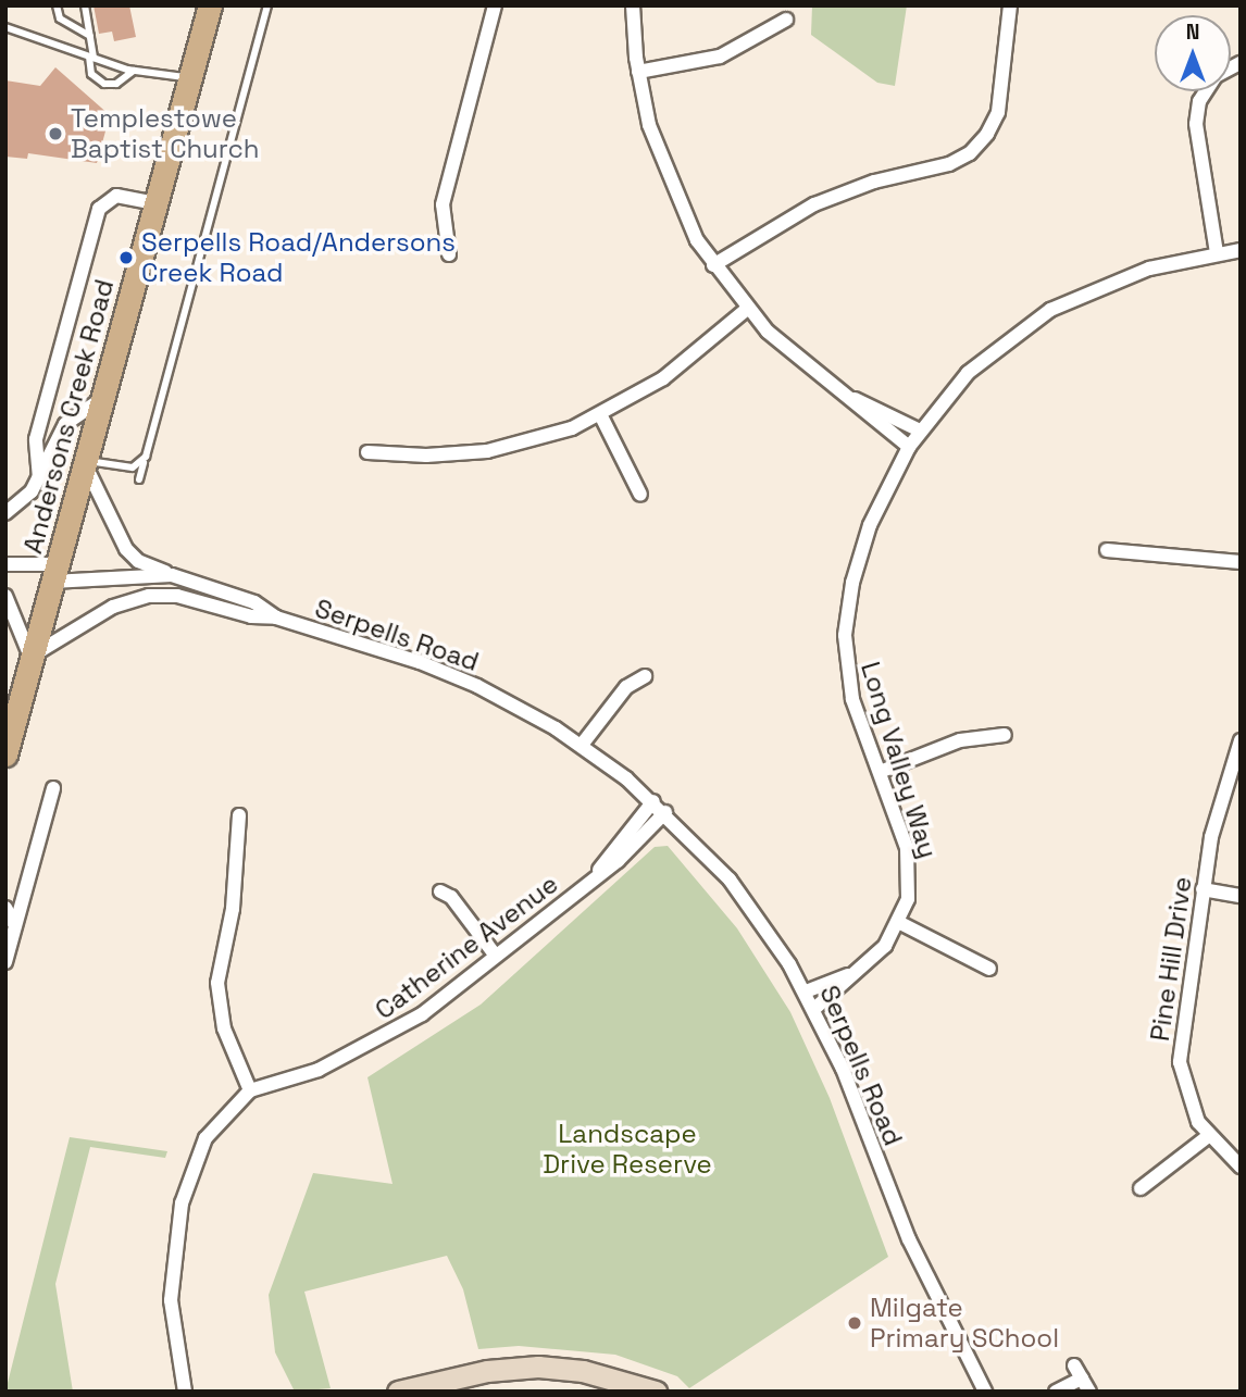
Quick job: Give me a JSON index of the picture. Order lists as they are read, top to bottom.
{
  "streets": {
    "main road": ["Andersons Creek Road"],
    "street": [
      "Serpells Road",
      "Long Valley Way",
      "Catherine Avenue",
      "Pine Hill Drive"
    ]
  },
  "crossings": [
    ["Andersons Creek Road", "Serpells Road"],
    ["Serpells Road", "Long Valley Way"],
    ["Serpells Road", "Catherine Avenue"]
  ],
  "parks": ["Landscape Drive Reserve"],
  "places": ["Templestowe Baptist Church", "Serpells Road/Andersons Creek Road", "Milgate Primary SChool"],
  "north": "top"
}
